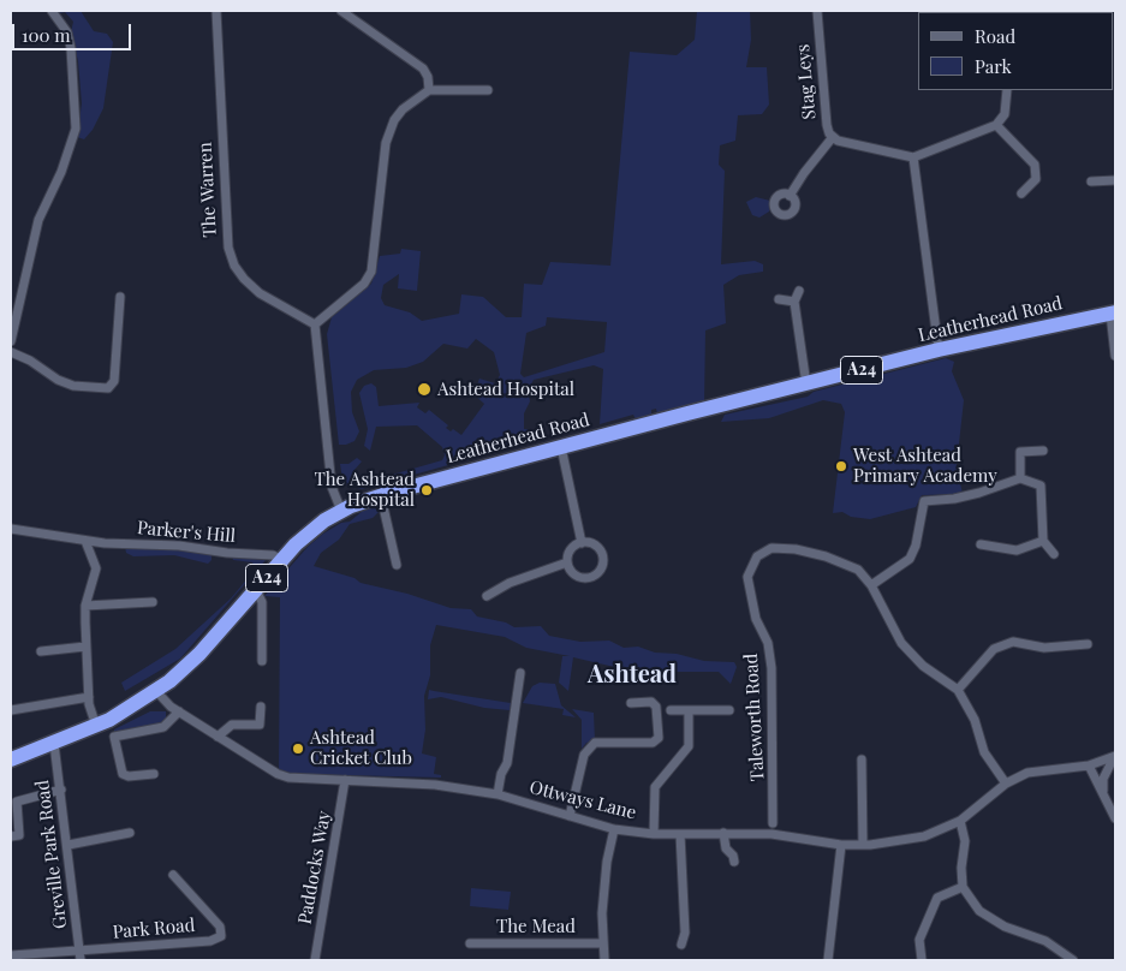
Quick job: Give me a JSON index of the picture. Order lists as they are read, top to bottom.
{
  "streets": {
    "highway": ["Leatherhead Road", "A24"],
    "street": [
      "Stag Leys",
      "The Warren",
      "Parker's Hill",
      "Taleworth Road",
      "Ottways Lane",
      "Greville Park Road",
      "Paddocks Way",
      "The Mead",
      "Park Road"
    ]
  },
  "crossings": [
    ["Leatherhead Road", "Parker's Hill"],
    ["Leatherhead Road", "Ottways Lane"],
    ["Leatherhead Road", "Greville Park Road"],
    ["Taleworth Road", "Ottways Lane"],
    ["Ottways Lane", "Paddocks Way"],
    ["Greville Park Road", "Park Road"]
  ],
  "districts": ["Ashtead"],
  "places": [
    "Ashtead Hospital",
    "West Ashtead Primary Academy",
    "The Ashtead Hospital",
    "Ashtead Cricket Club"
  ],
  "legend": ["Road", "Park"],
  "scale_bar": "100 m"
}
